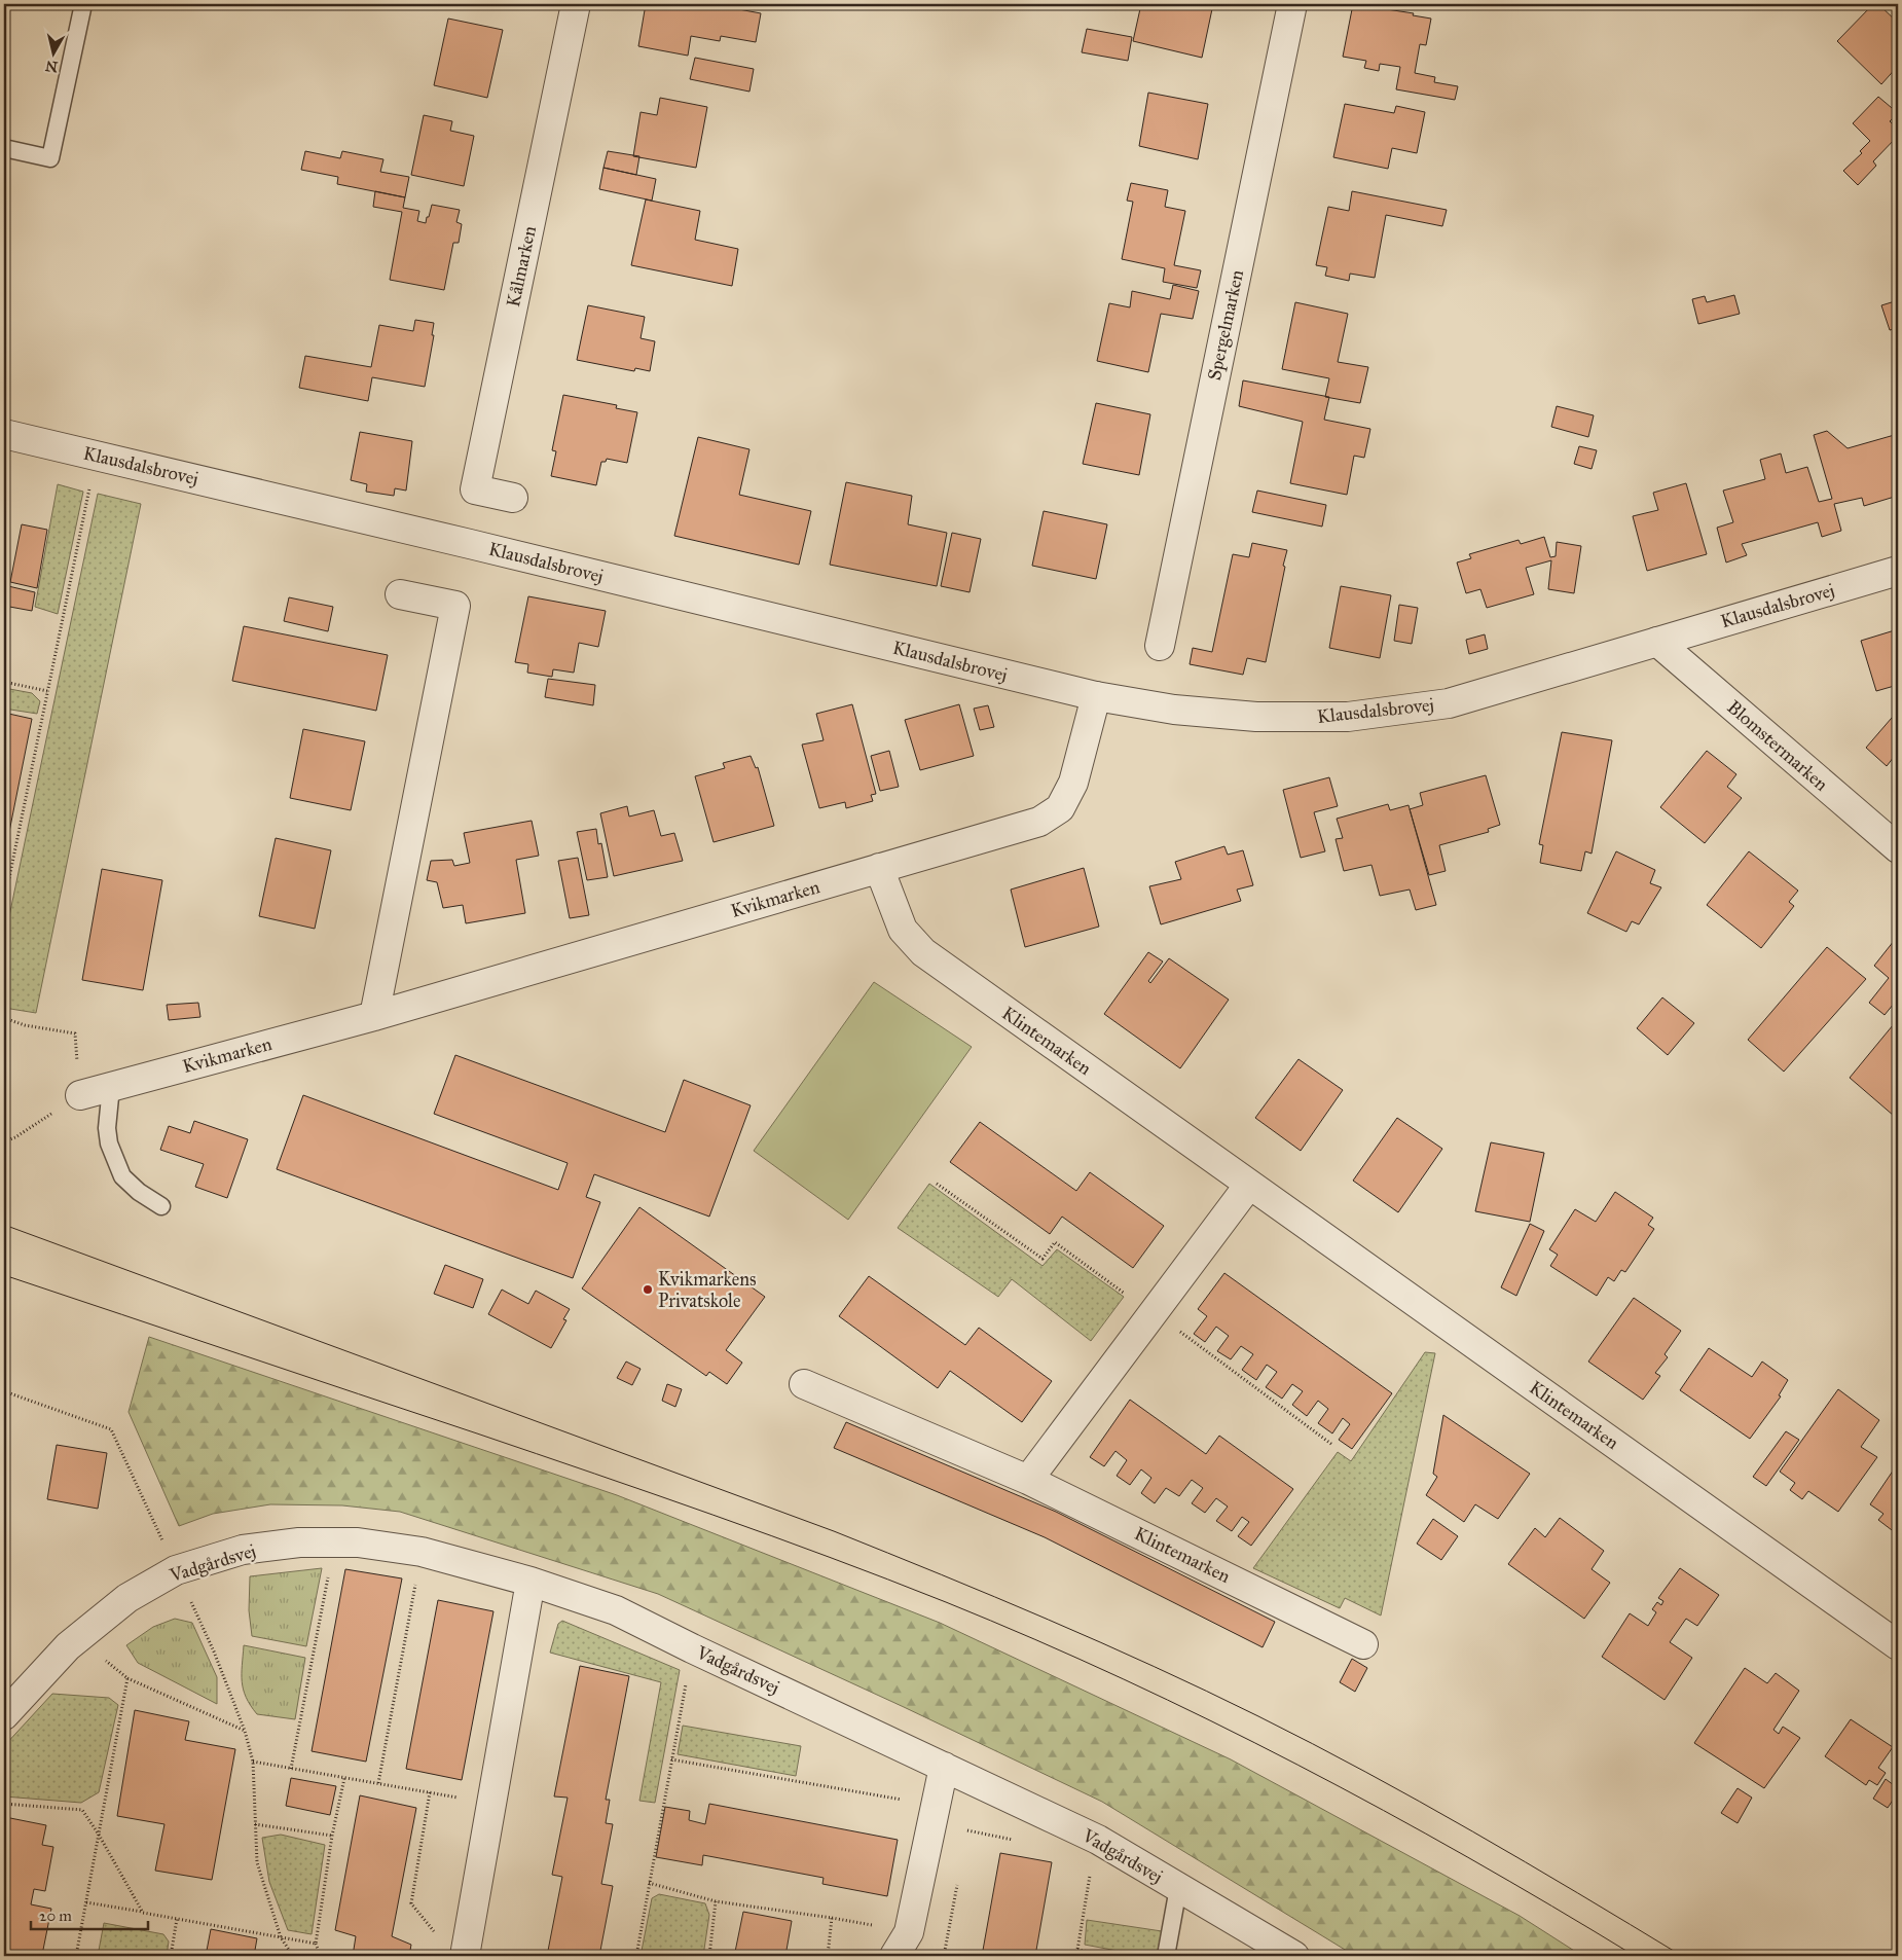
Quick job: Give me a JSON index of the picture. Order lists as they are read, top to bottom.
{
  "streets": {
    "street": [
      "Kålmarken",
      "Spergelmarken",
      "Klausdalsbrovej",
      "Blomstermarken",
      "Kvikmarken",
      "Klintemarken",
      "Vadgårdsvej"
    ]
  },
  "crossings": [
    ["Klausdalsbrovej", "Blomstermarken"],
    ["Klausdalsbrovej", "Kvikmarken"],
    ["Kvikmarken", "Klintemarken"]
  ],
  "places": ["Kvikmarkens Privatskole"],
  "scale_bar": "20 m",
  "north": "bottom"
}
